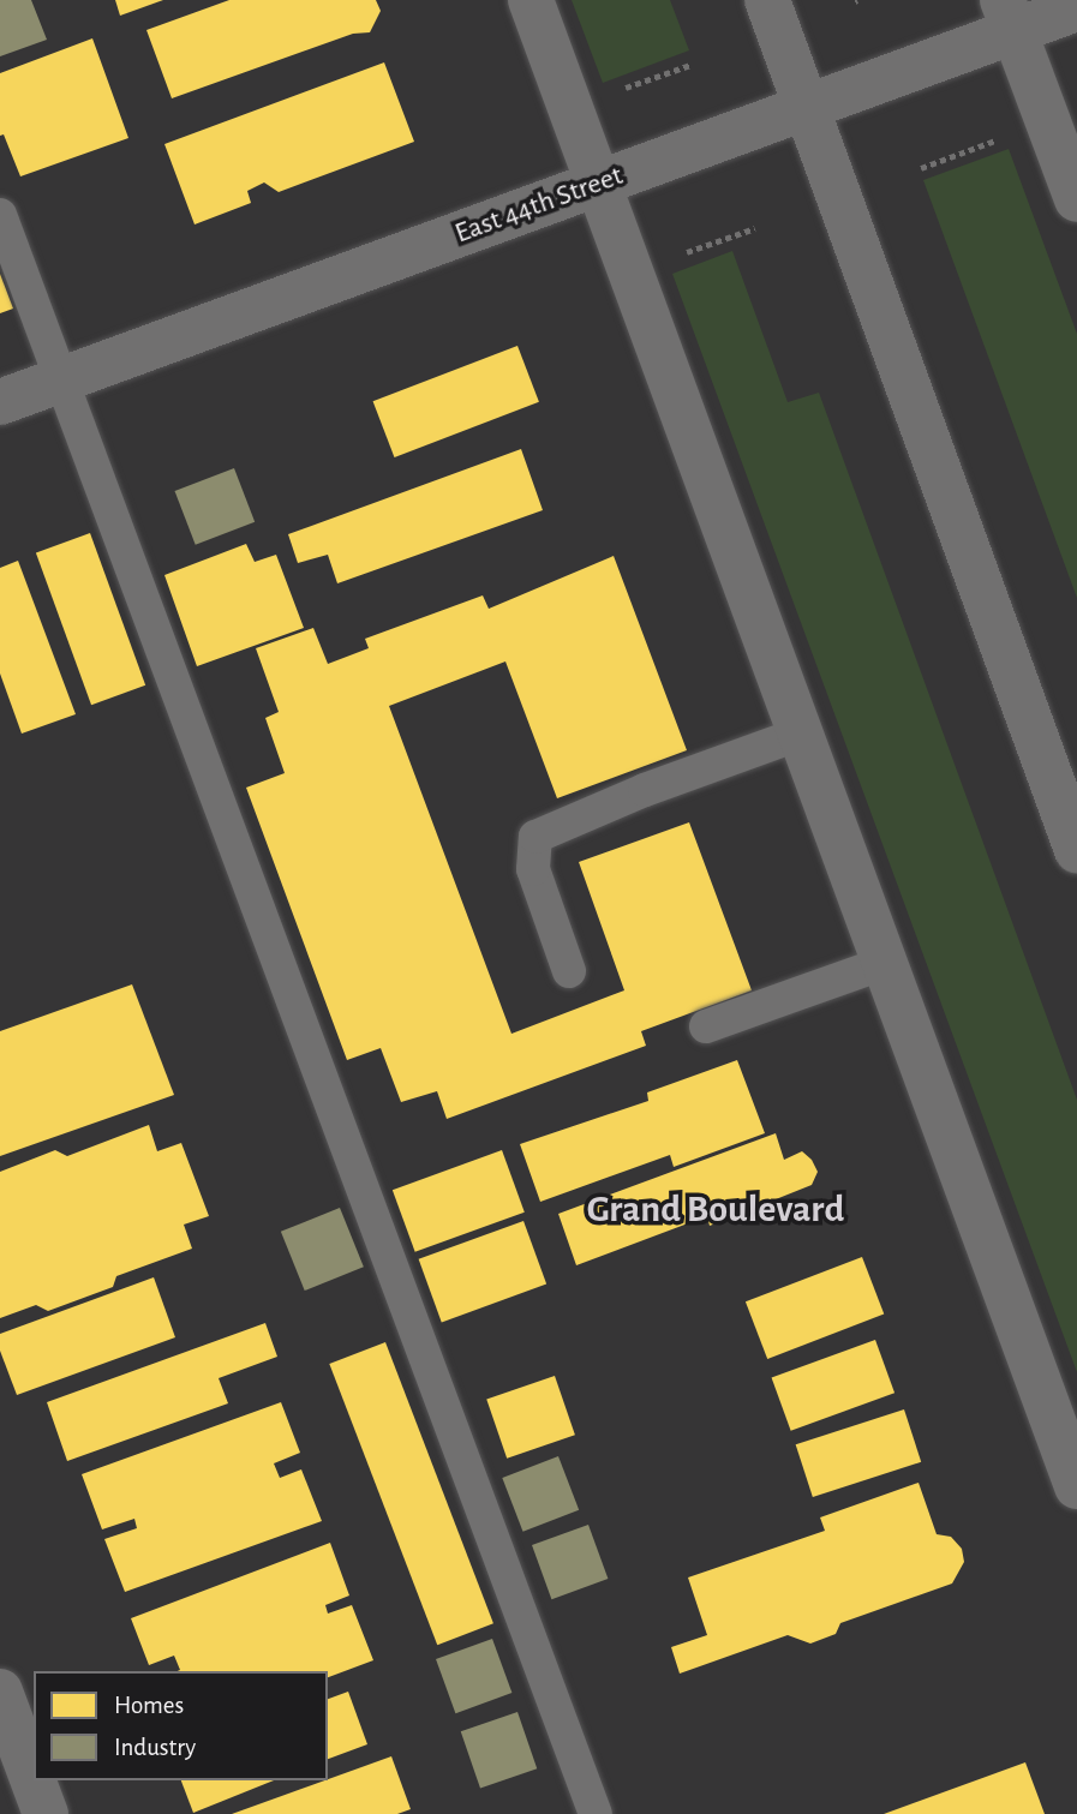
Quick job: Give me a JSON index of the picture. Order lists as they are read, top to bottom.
{
  "streets": {
    "street": ["East 44th Street"]
  },
  "districts": ["Grand Boulevard"],
  "legend": ["Homes", "Industry"]
}
